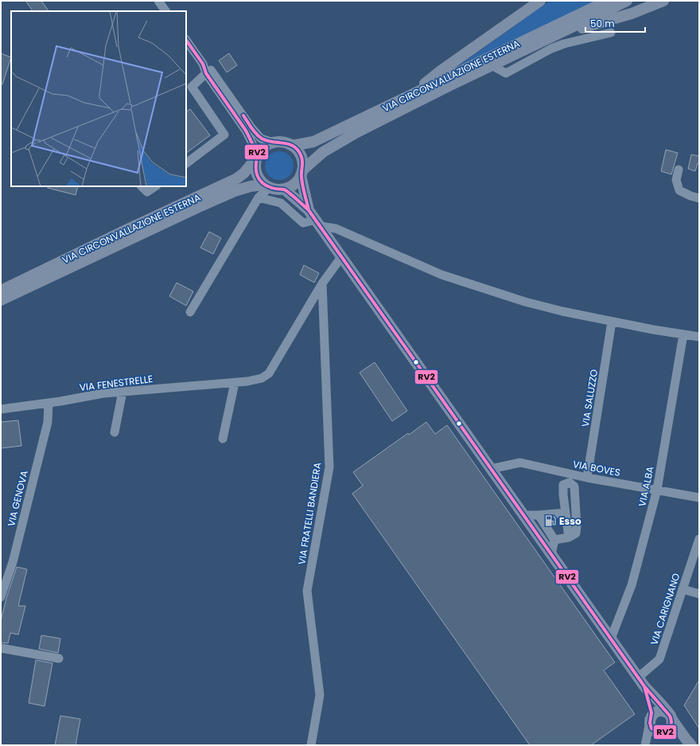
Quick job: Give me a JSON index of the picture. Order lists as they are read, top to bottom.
{
  "streets": {
    "main road": ["VIA CIRCONVALLAZIONE ESTERNA"],
    "street": [
      "VIA FENESTRELLE",
      "VIA SALUZZO",
      "VIA BOVES",
      "VIA ALBA",
      "VIA GENOVA",
      "VIA FRATELLI BANDIERA",
      "VIA CARIGNANO"
    ]
  },
  "crossings": [
    ["VIA FENESTRELLE", "VIA GENOVA"],
    ["VIA FENESTRELLE", "VIA FRATELLI BANDIERA"],
    ["VIA SALUZZO", "VIA BOVES"],
    ["VIA BOVES", "VIA ALBA"]
  ],
  "places": {
    "fuel station": ["Esso"]
  },
  "lines": ["transit line RV2"],
  "scale_bar": "50 m"
}
